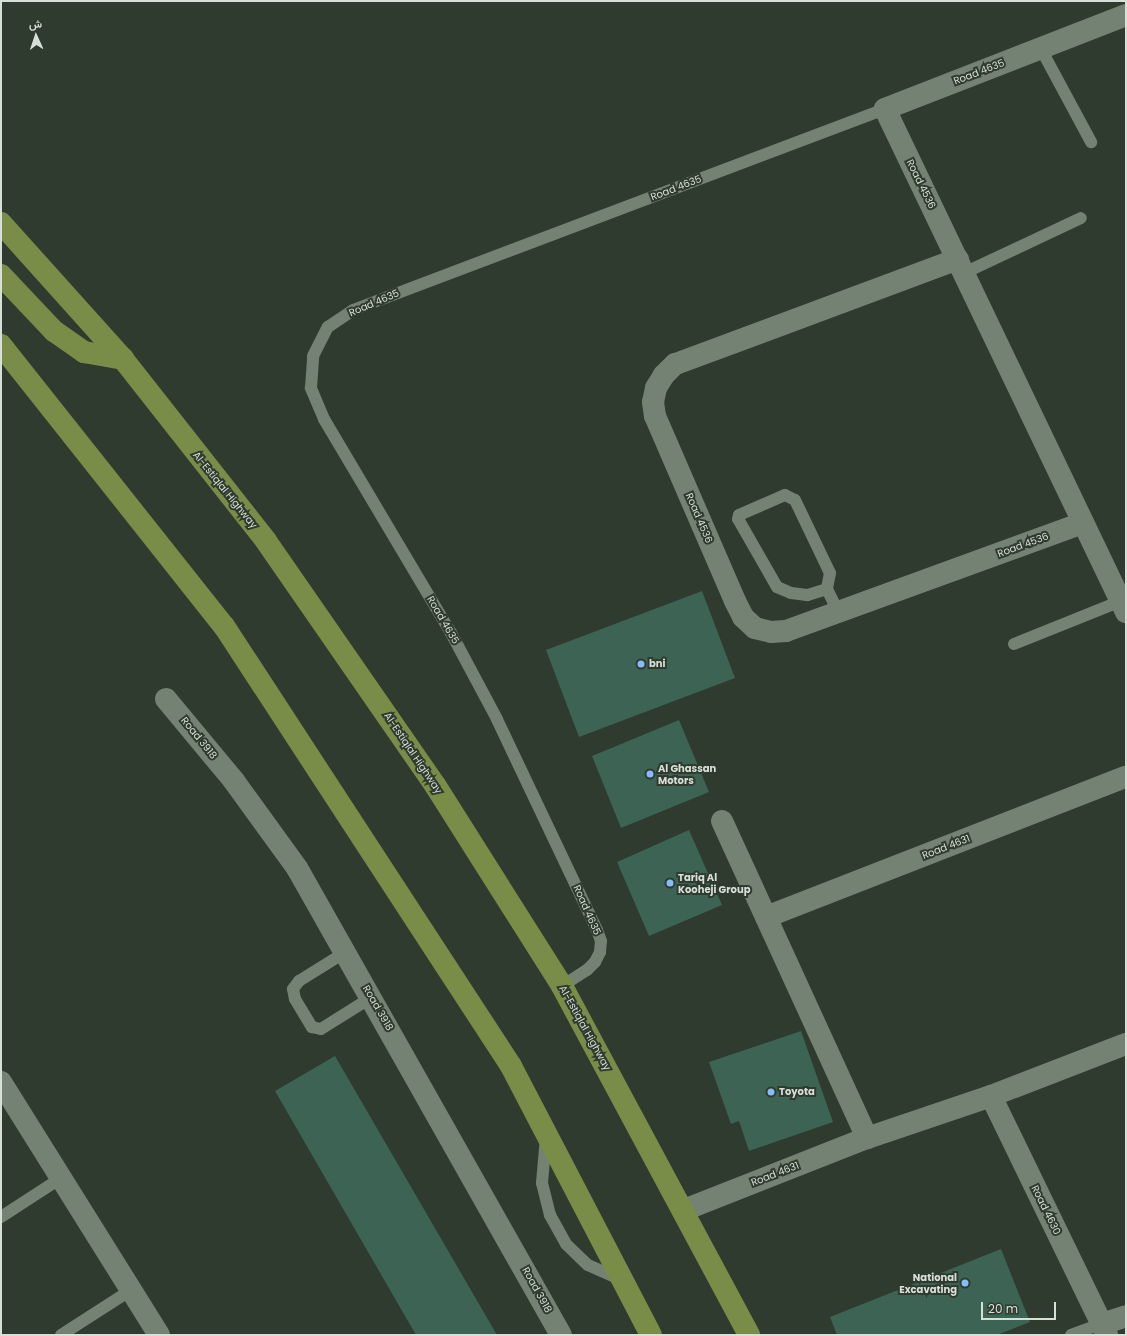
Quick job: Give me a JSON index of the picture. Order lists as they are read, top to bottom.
{
  "streets": {
    "main road": ["Al-Estiqlal Highway"],
    "street": [
      "Road 4635",
      "Road 4536",
      "Road 3918",
      "Road 4631",
      "Road 4630"
    ]
  },
  "crossings": [
    ["Road 4635", "Road 4536"],
    ["Road 4635", "Al-Estiqlal Highway"],
    ["Al-Estiqlal Highway", "Road 4631"],
    ["Road 4631", "Road 4630"]
  ],
  "places": [
    "bni",
    "Al Ghassan Motors",
    "Tariq Al Kooheji Group",
    "Toyota",
    "National Excavating"
  ],
  "scale_bar": "20 m",
  "north": "top"
}
